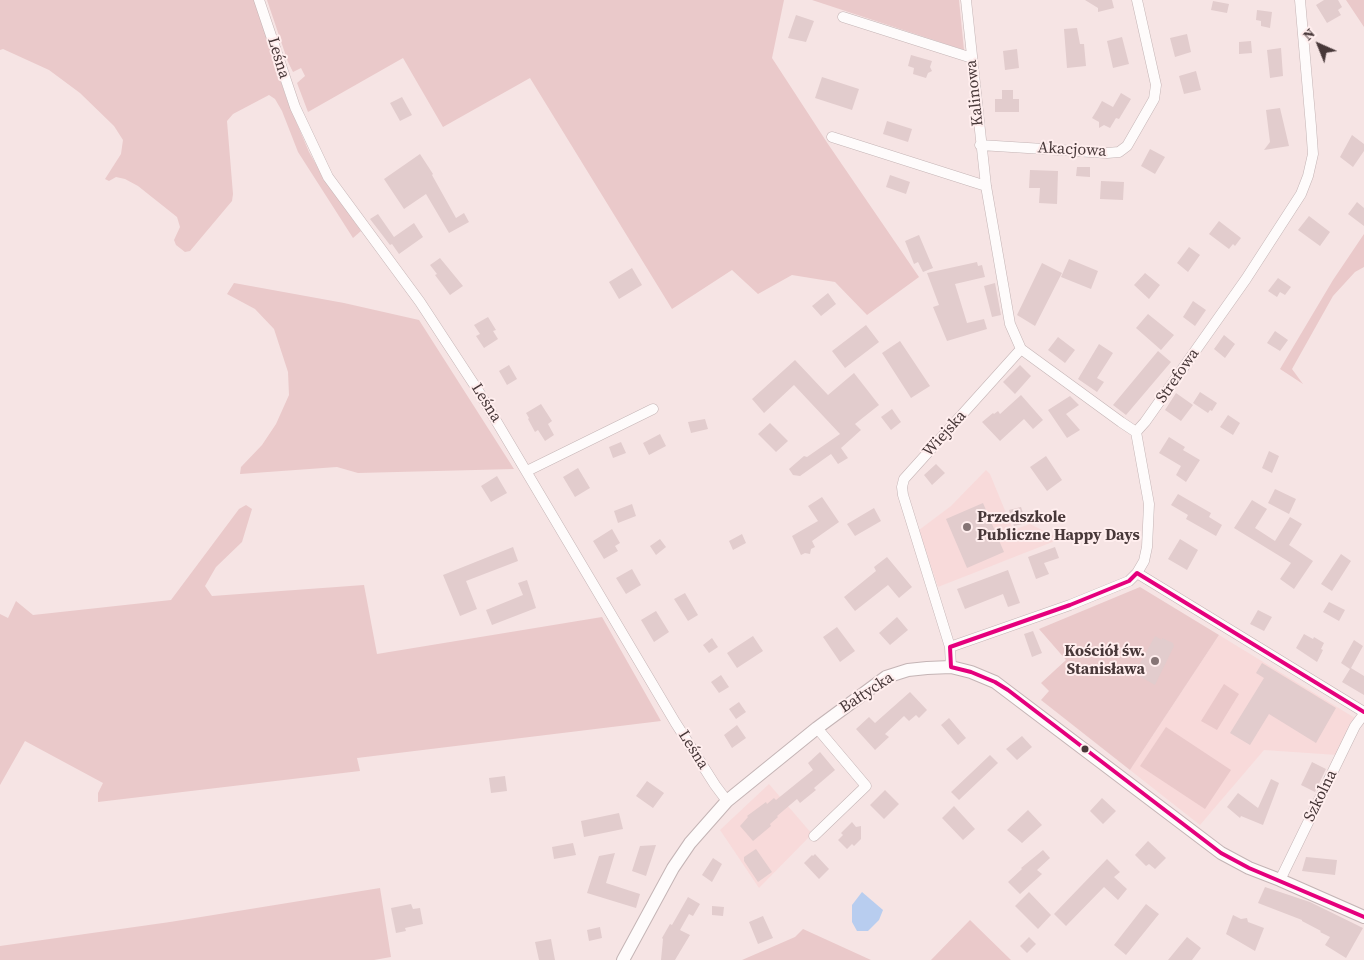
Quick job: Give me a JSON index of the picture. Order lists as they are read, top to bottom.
{
  "streets": {
    "street": [
      "Leśna",
      "Kalinowa",
      "Akacjowa",
      "Strefowa",
      "Wiejska",
      "Bałtycka",
      "Szkolna"
    ]
  },
  "crossings": [
    ["Leśna", "Bałtycka"],
    ["Kalinowa", "Akacjowa"],
    ["Kalinowa", "Wiejska"],
    ["Wiejska", "Bałtycka"],
    ["Bałtycka", "Szkolna"]
  ],
  "places": ["Przedszkole Publiczne Happy Days", "Kościół św. Stanisława"],
  "north": "top left"
}
